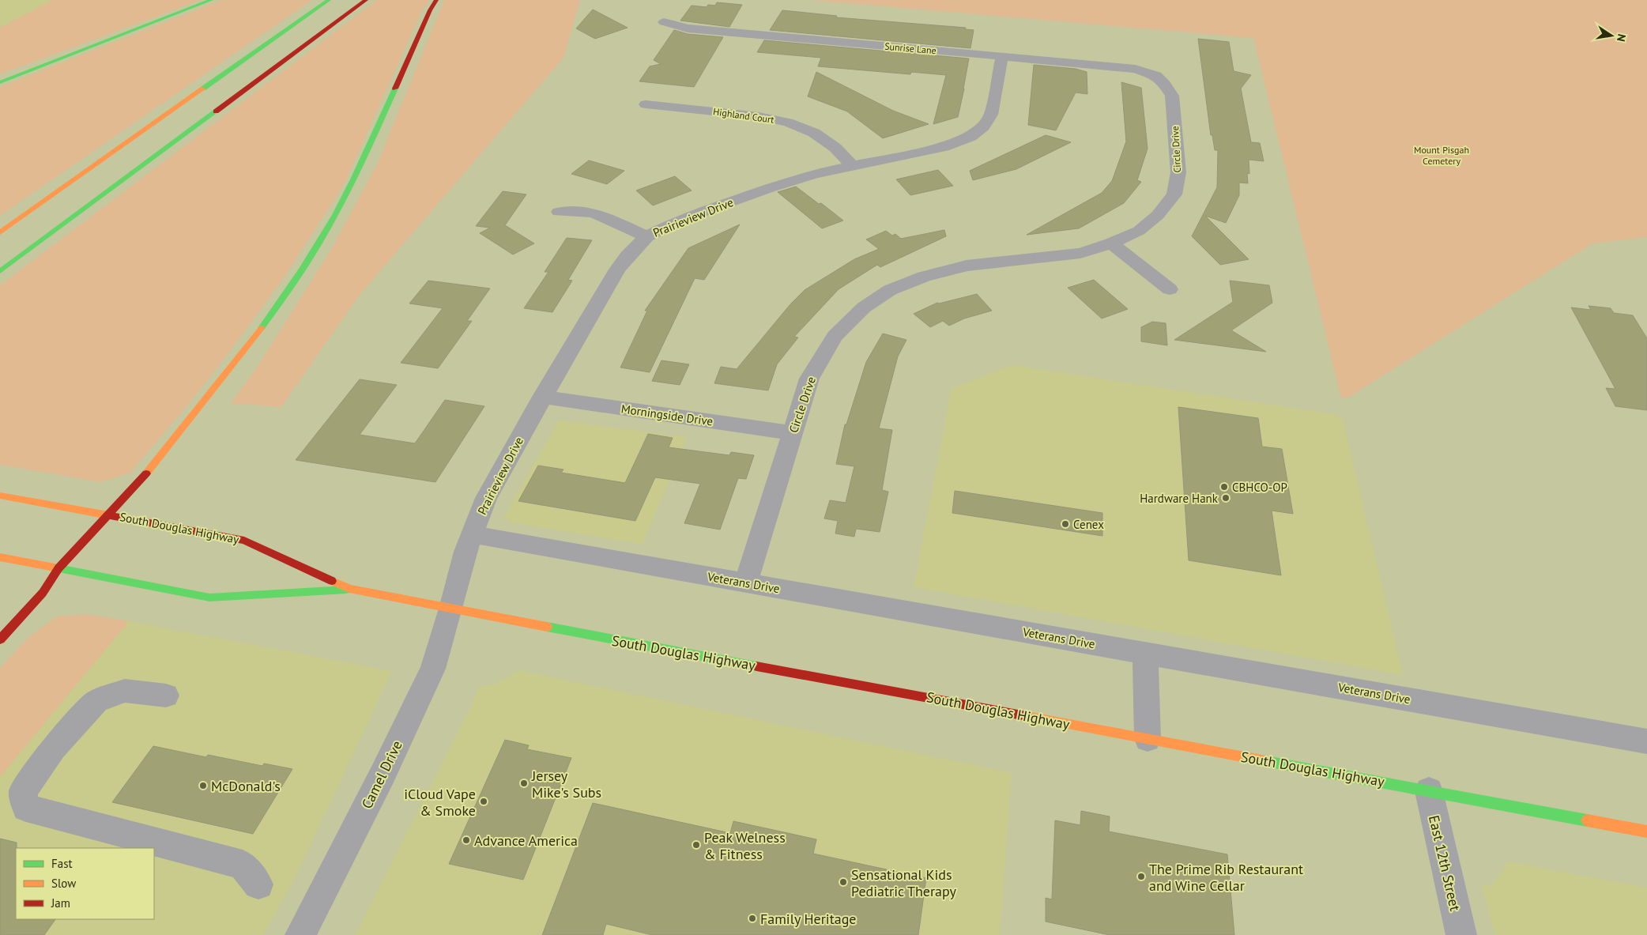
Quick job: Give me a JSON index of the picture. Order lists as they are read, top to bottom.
{
  "streets": {
    "main road": ["South Douglas Highway"],
    "street": [
      "Sunrise Lane",
      "Highland Court",
      "Circle Drive",
      "Prairieview Drive",
      "Morningside Drive",
      "Veterans Drive",
      "Camel Drive",
      "East 12th Street"
    ]
  },
  "crossings": [
    ["Sunrise Lane", "Circle Drive"],
    ["Sunrise Lane", "Prairieview Drive"],
    ["Highland Court", "Prairieview Drive"],
    ["Circle Drive", "Morningside Drive"],
    ["Circle Drive", "Veterans Drive"],
    ["Prairieview Drive", "Morningside Drive"],
    ["Prairieview Drive", "South Douglas Highway"],
    ["Prairieview Drive", "Veterans Drive"],
    ["Prairieview Drive", "Camel Drive"],
    ["South Douglas Highway", "Camel Drive"],
    ["South Douglas Highway", "East 12th Street"]
  ],
  "parks": ["Mount Pisgah Cemetery"],
  "places": [
    "CBHCO-OP",
    "Hardware Hank",
    "Cenex",
    "Jersey Mike's Subs",
    "McDonald's",
    "iCloud Vape & Smoke",
    "Advance America",
    "Peak Welness & Fitness",
    "The Prime Rib Restaurant and Wine Cellar",
    "Sensational Kids Pediatric Therapy",
    "Family Heritage"
  ],
  "legend": ["Fast", "Slow", "Jam"],
  "north": "right"
}
